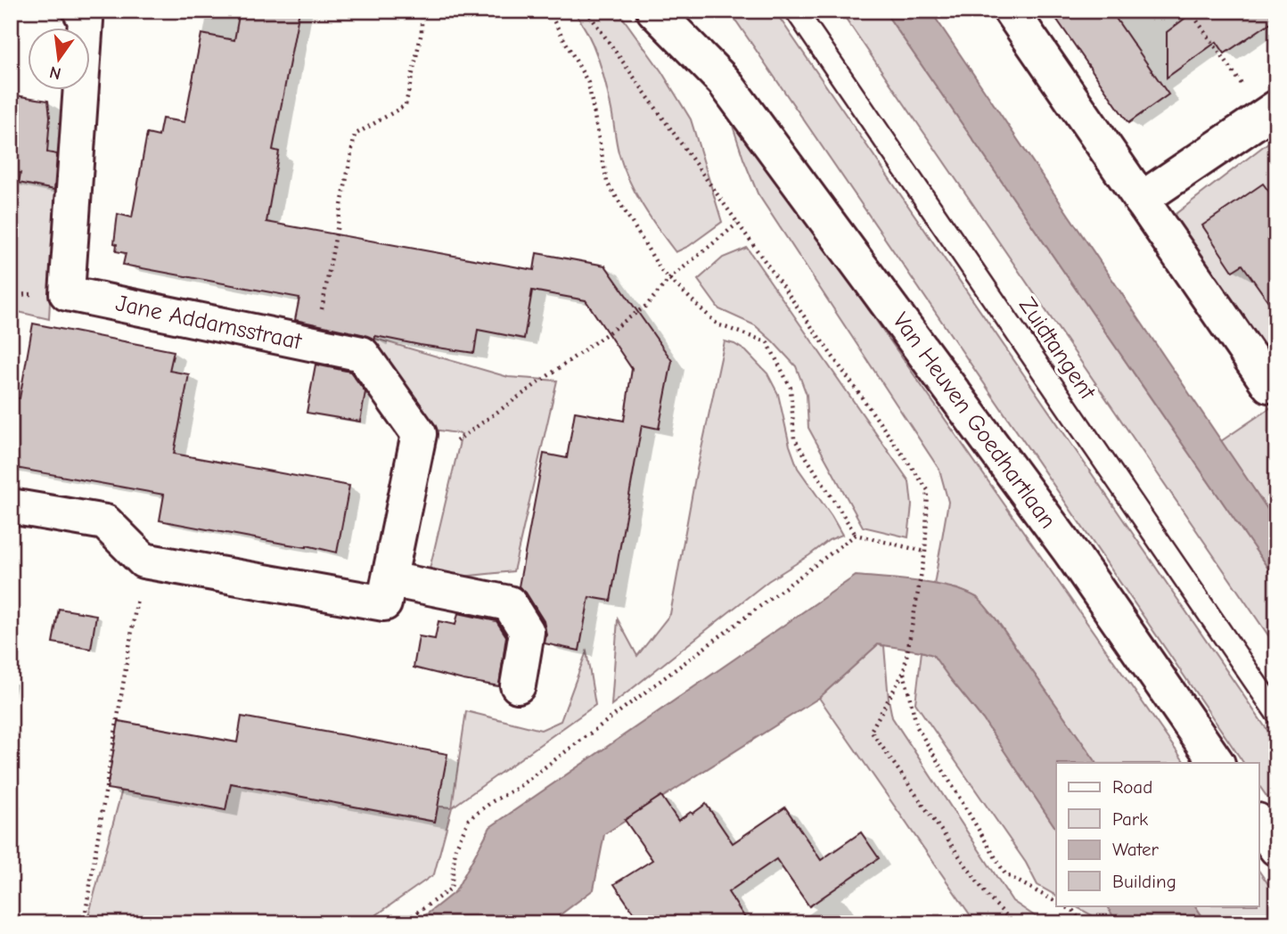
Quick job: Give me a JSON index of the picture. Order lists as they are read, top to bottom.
{
  "streets": {
    "street": ["Jane Addamsstraat", "Van Heuven Goedhartlaan"],
    "lane": ["Zuidtangent"]
  },
  "legend": [
    "Road",
    "Park",
    "Water",
    "Building"
  ],
  "north": "bottom"
}
